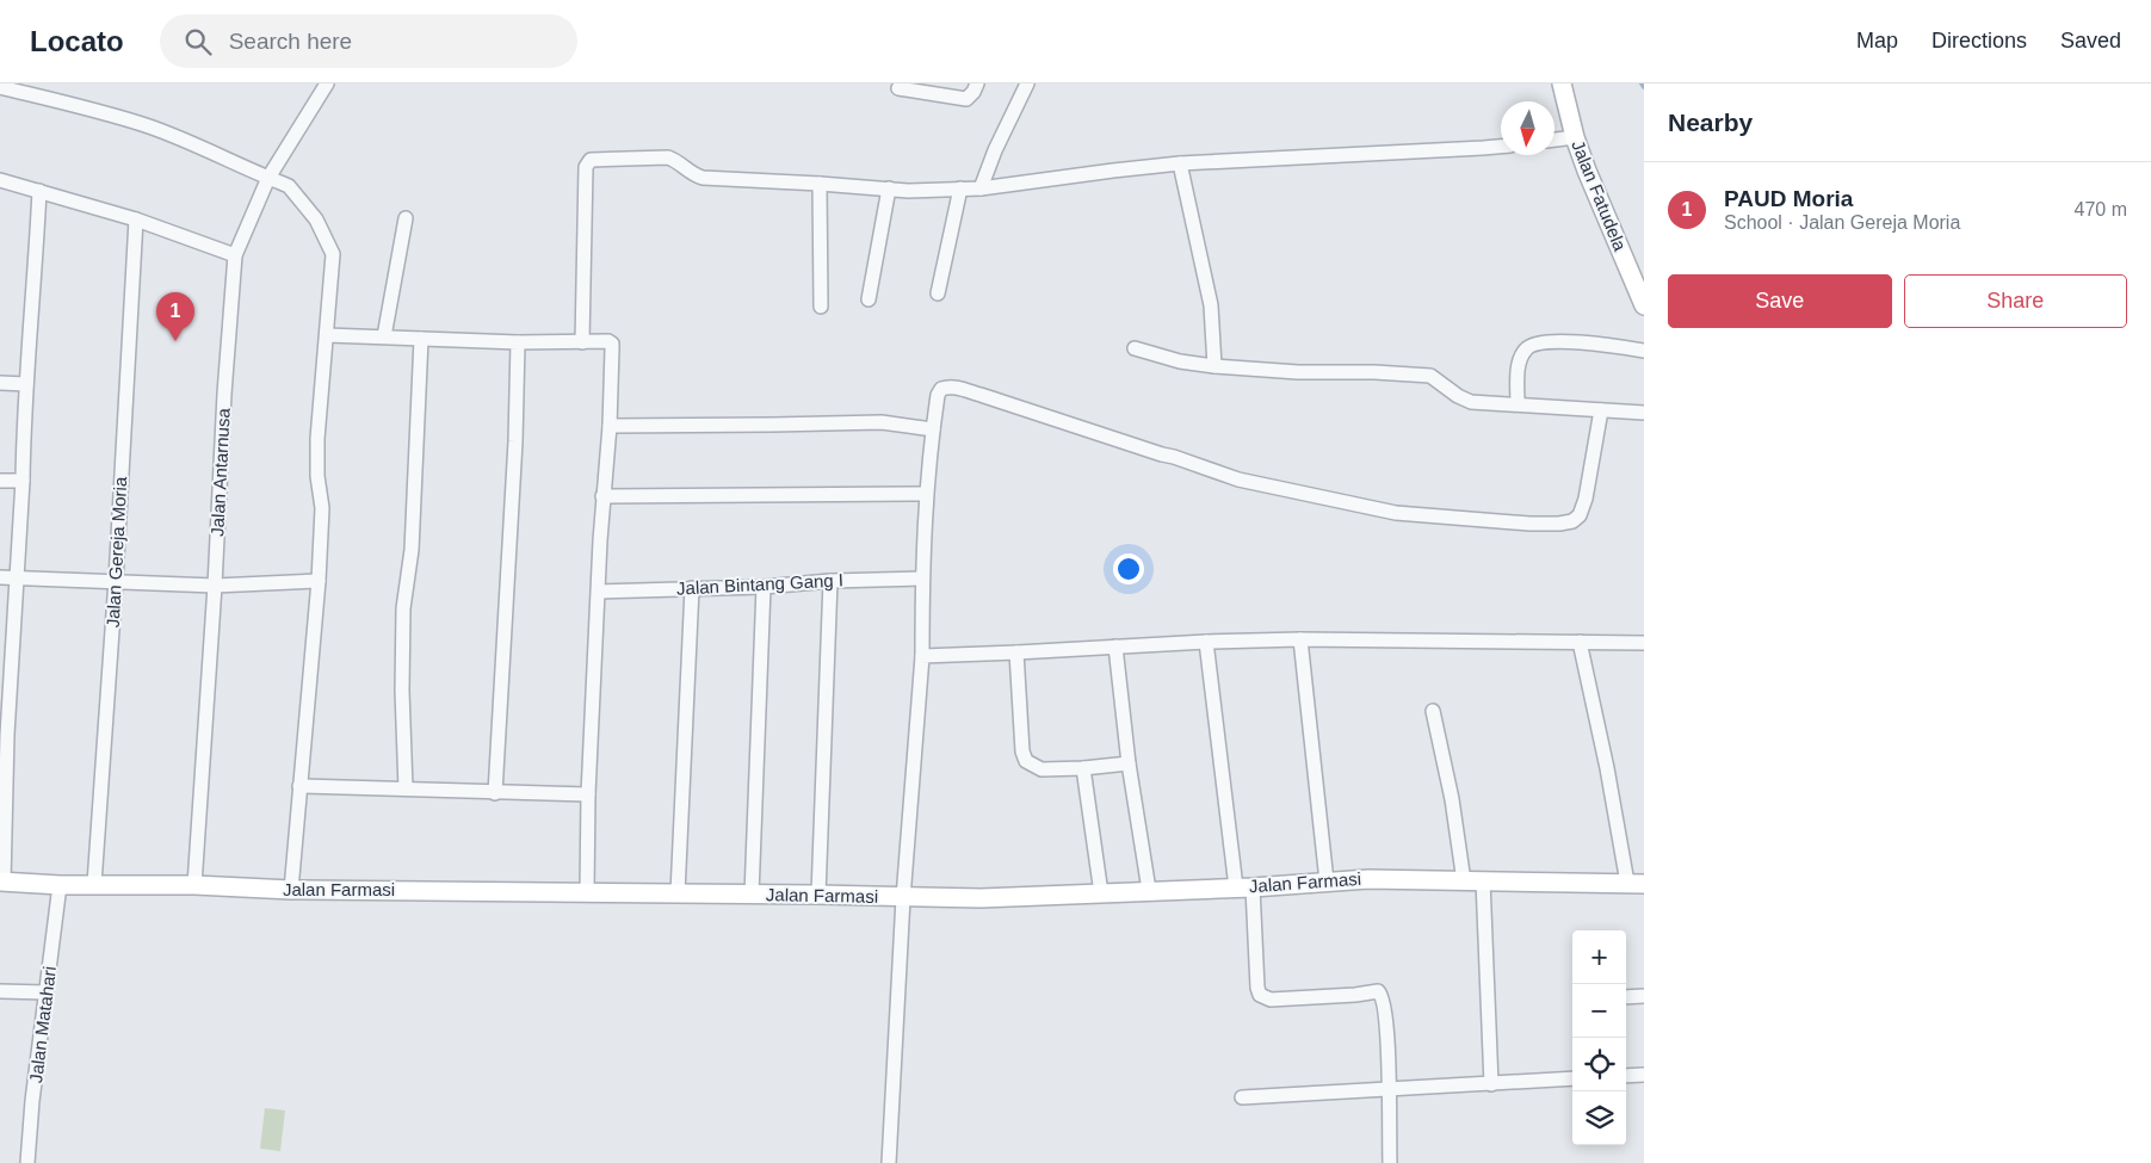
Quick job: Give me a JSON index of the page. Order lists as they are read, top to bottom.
{
  "streets": {
    "street": [
      "Jalan Fatudela",
      "Jalan Antarnusa",
      "Jalan Gereja Moria",
      "Jalan Bintang Gang I",
      "Jalan Farmasi",
      "Jalan Matahari"
    ]
  },
  "crossings": [
    ["Jalan Antarnusa", "Jalan Farmasi"],
    ["Jalan Gereja Moria", "Jalan Farmasi"],
    ["Jalan Farmasi", "Jalan Matahari"]
  ],
  "north": "bottom",
  "page": {
    "header": "Locato",
    "search": "Search here",
    "nav": ["Map", "Directions", "Saved"],
    "heading": "Nearby",
    "list": [
      {
        "mark": "1",
        "name": "PAUD Moria",
        "note": "School · Jalan Gereja Moria",
        "value": "470 m"
      }
    ],
    "buttons": ["Save", "Share"],
    "pins": "1",
    "map_buttons": ["+", "−"]
  }
}
